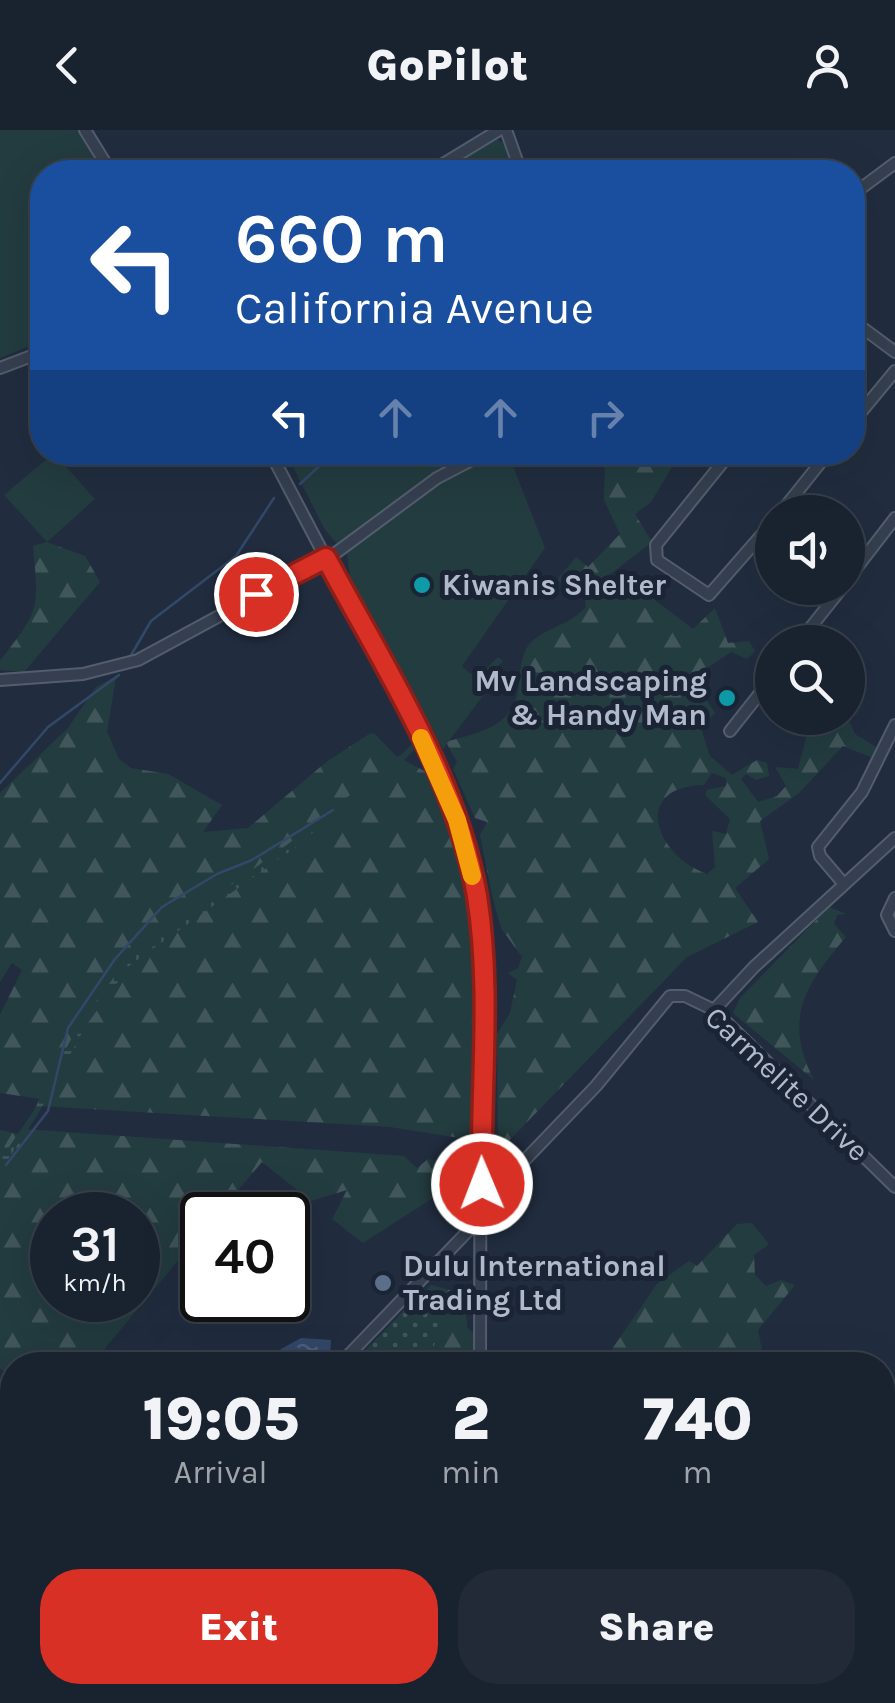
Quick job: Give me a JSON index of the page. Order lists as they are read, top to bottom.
{
  "streets": {
    "street": ["Carmelite Drive"]
  },
  "places": ["Kiwanis Shelter", "Mv Landscaping & Handy Man", "Dulu International Trading Ltd"],
  "page": {
    "header": "GoPilot",
    "turn": ["660 m", "California Avenue"],
    "speed": "31 km/h",
    "limit": "40",
    "eta": [
      "19:05",
      "Arrival",
      "2",
      "min",
      "740",
      "m"
    ],
    "buttons": ["Exit", "Share"]
  }
}
